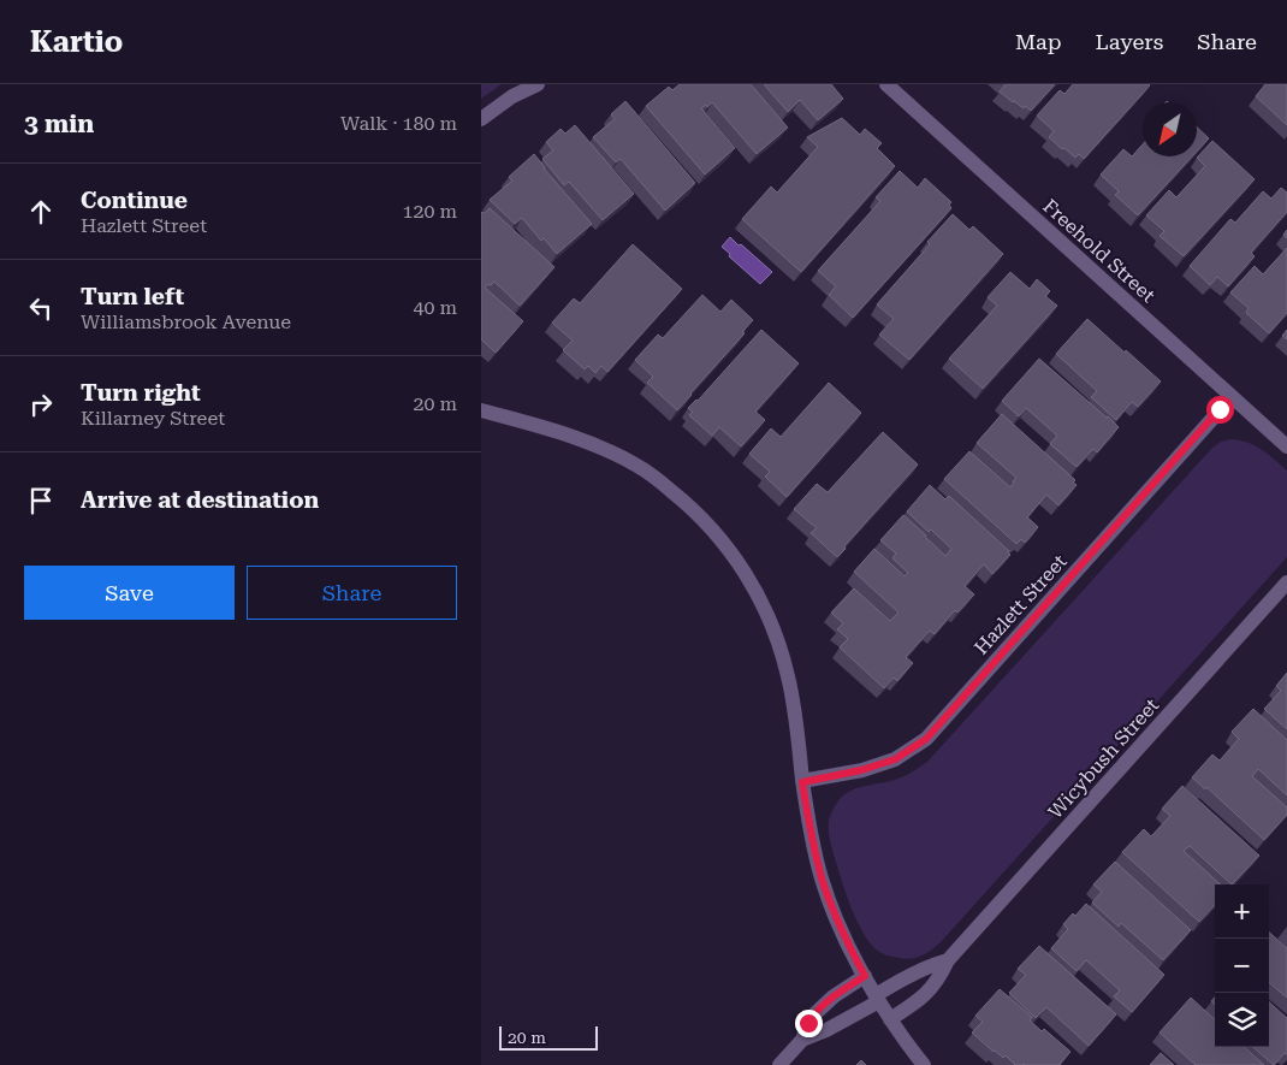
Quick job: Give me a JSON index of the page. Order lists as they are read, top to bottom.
{
  "streets": {
    "street": ["Freehold Street", "Hazlett Street", "Wicybush Street"]
  },
  "crossings": [
    ["Freehold Street", "Hazlett Street"]
  ],
  "scale_bar": "20 m",
  "north": "bottom left",
  "page": {
    "header": "Kartio",
    "nav": ["Map", "Layers", "Share"],
    "heading": ["3 min", "Walk · 180 m"],
    "list": [
      ["Continue", "Hazlett Street", "120 m"],
      ["Turn left", "Williamsbrook Avenue", "40 m"],
      ["Turn right", "Killarney Street", "20 m"],
      "Arrive at destination"
    ],
    "buttons": ["Save", "Share"],
    "map_buttons": ["+", "−"],
    "scale": "20 m"
  }
}
